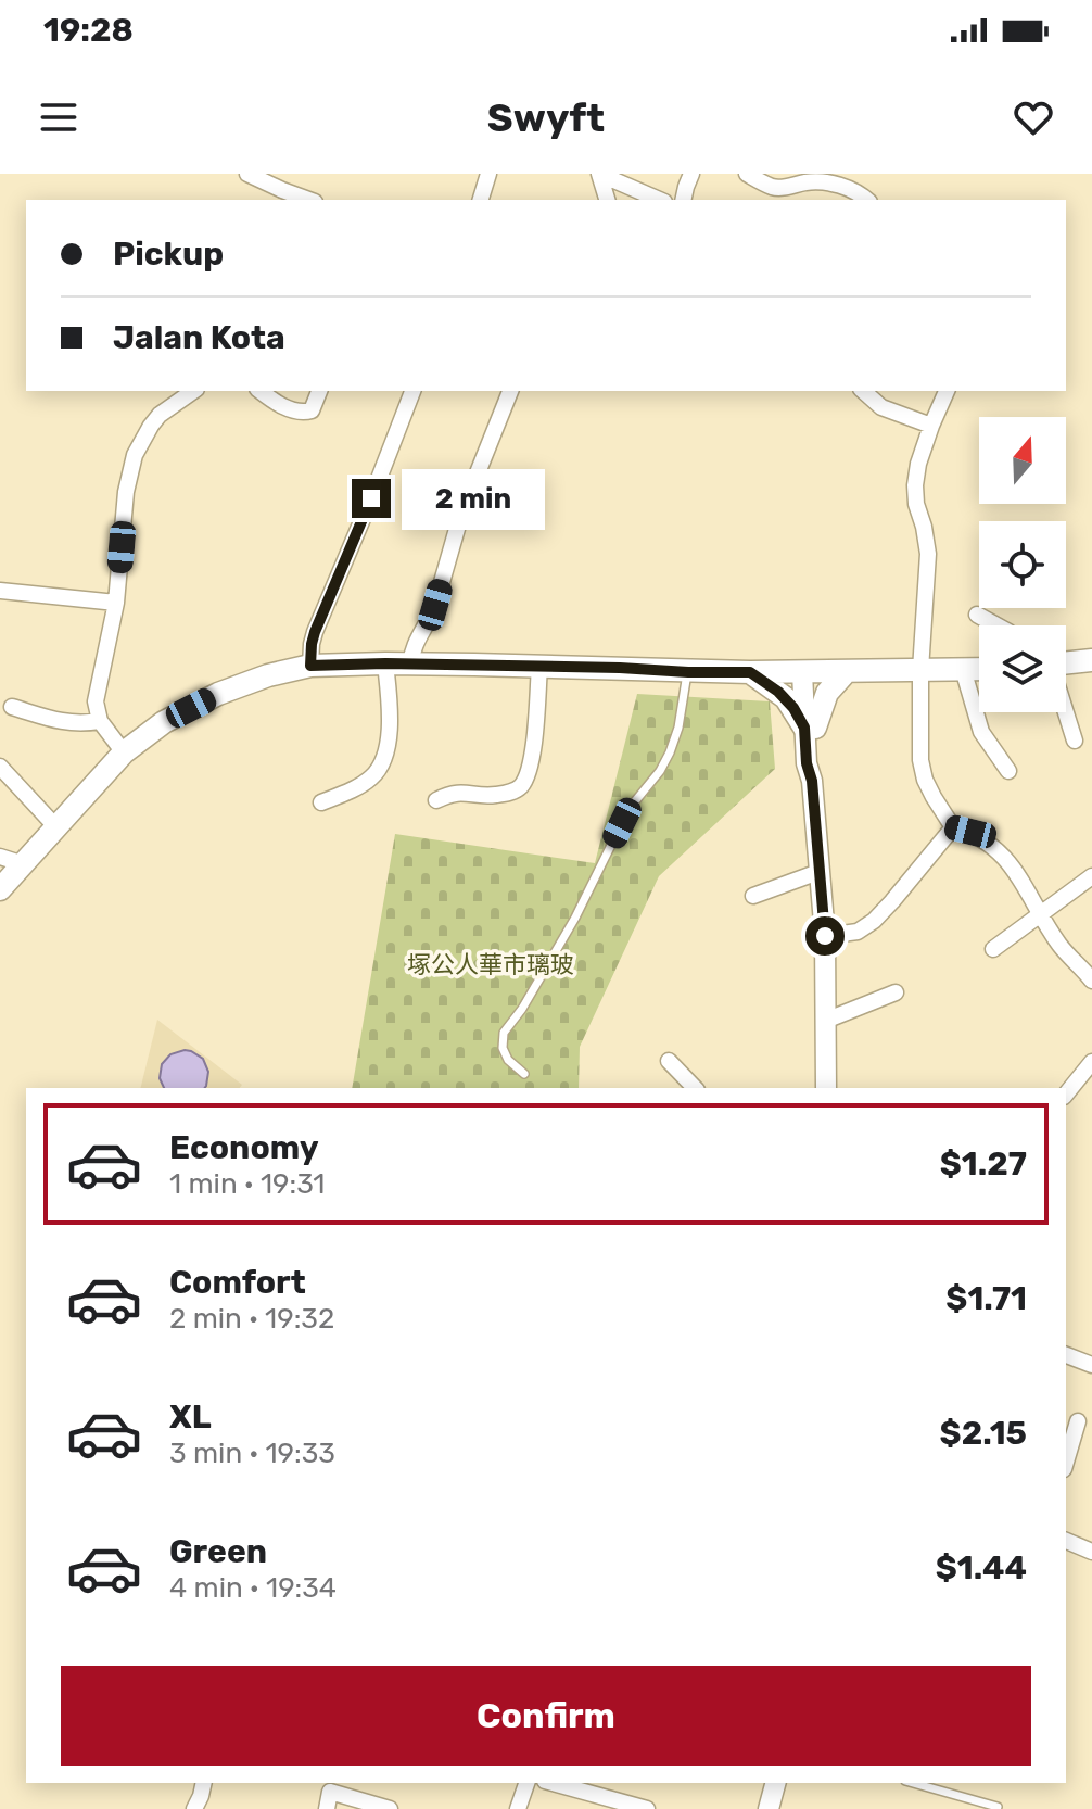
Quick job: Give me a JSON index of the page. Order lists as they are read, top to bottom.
{
  "parks": ["塚公人華市璃玻"],
  "north": "top",
  "page": {
    "status": "19:28",
    "header": "Swyft",
    "banner": ["Pickup", "Jalan Kota"],
    "bubble": "2 min",
    "list": [
      {
        "name": "Economy",
        "note": "1 min · 19:31",
        "value": "$1.27"
      },
      {
        "name": "Comfort",
        "note": "2 min · 19:32",
        "value": "$1.71"
      },
      {
        "name": "XL",
        "note": "3 min · 19:33",
        "value": "$2.15"
      },
      {
        "name": "Green",
        "note": "4 min · 19:34",
        "value": "$1.44"
      }
    ],
    "buttons": "Confirm"
  }
}
